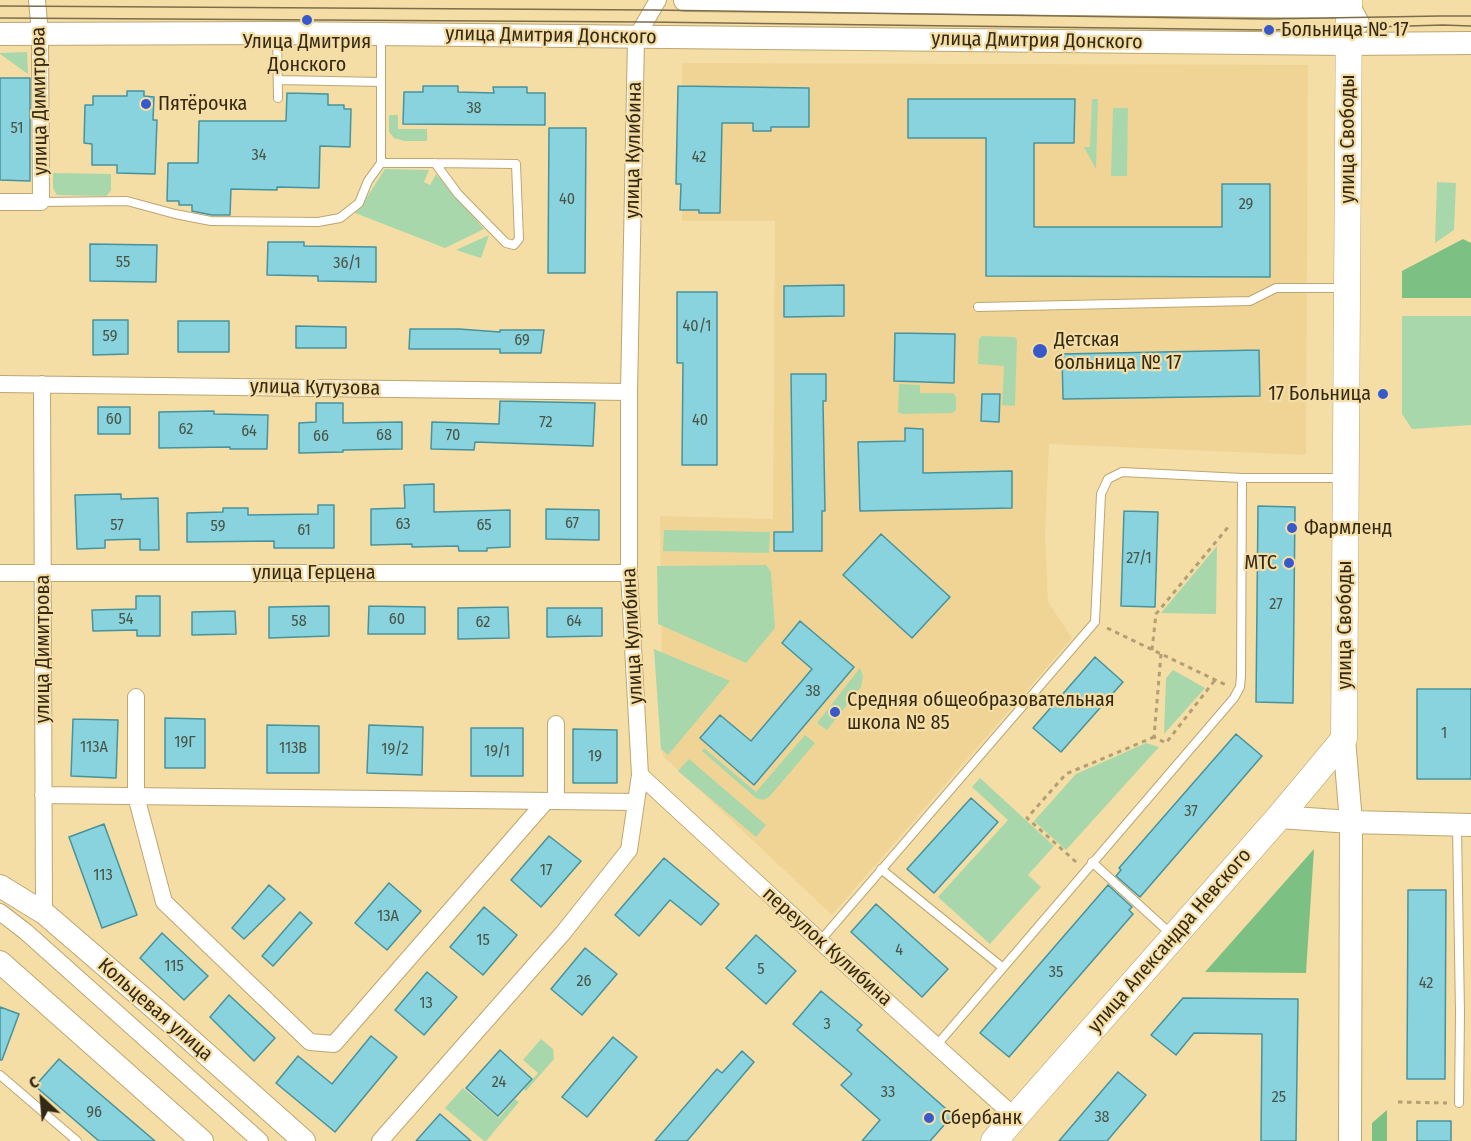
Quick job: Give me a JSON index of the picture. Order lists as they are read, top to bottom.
{
  "streets": {
    "main road": ["улица Свободы", "улица Александра Невского"],
    "street": [
      "улица Дмитрия Донского",
      "улица Димитрова",
      "улица Кулибина",
      "улица Кутузова",
      "улица Герцена",
      "переулок Кулибина",
      "Кольцевая улица"
    ]
  },
  "crossings": [
    ["улица Дмитрия Донского", "улица Димитрова"],
    ["улица Дмитрия Донского", "улица Свободы"],
    ["улица Дмитрия Донского", "улица Кулибина"],
    ["улица Димитрова", "улица Кутузова"],
    ["улица Димитрова", "улица Герцена"],
    ["улица Димитрова", "Кольцевая улица"],
    ["улица Свободы", "улица Александра Невского"],
    ["улица Кулибина", "улица Кутузова"],
    ["улица Кулибина", "улица Герцена"],
    ["улица Кулибина", "переулок Кулибина"],
    ["улица Александра Невского", "переулок Кулибина"]
  ],
  "places": [
    "Улица Дмитрия Донского",
    "Больница № 17",
    "Пятёрочка",
    "Детская больница № 17",
    "17 Больница",
    "Фармленд",
    "МТС",
    "Средняя общеобразовательная школа № 85",
    "Сбербанк"
  ],
  "house_numbers": [
    "38",
    "51",
    "34",
    "42",
    "40",
    "29",
    "55",
    "36/1",
    "40/1",
    "59",
    "69",
    "60",
    "40",
    "72",
    "62",
    "64",
    "68",
    "70",
    "66",
    "67",
    "63",
    "57",
    "65",
    "59",
    "61",
    "27/1",
    "27",
    "54",
    "60",
    "58",
    "64",
    "62",
    "38",
    "1",
    "19Г",
    "113А",
    "113В",
    "19/2",
    "19/1",
    "19",
    "37",
    "17",
    "113",
    "13А",
    "15",
    "4",
    "115",
    "5",
    "35",
    "26",
    "42",
    "13",
    "3",
    "24",
    "33",
    "25",
    "96",
    "38"
  ],
  "north": "top left"
}
